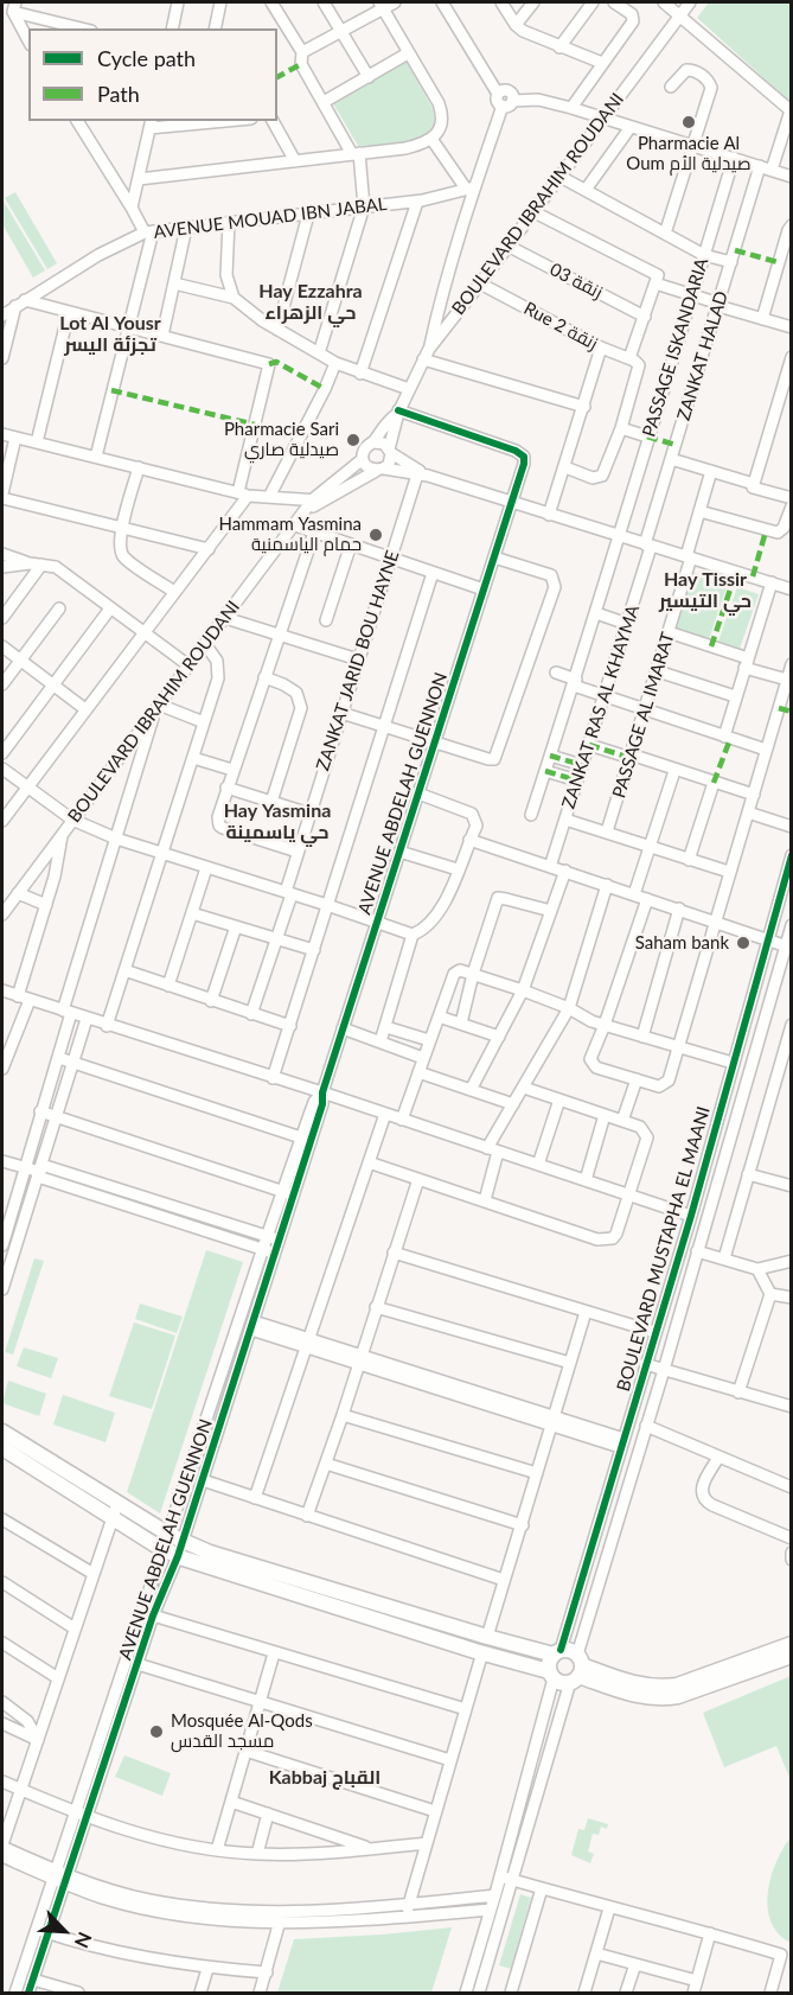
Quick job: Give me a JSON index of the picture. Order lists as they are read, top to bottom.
{
  "streets": {
    "street": [
      "BOULEVARD IBRAHIM ROUDANI",
      "AVENUE MOUAD IBN JABAL",
      "زنقة 03",
      "Rue 2 زنقة",
      "PASSAGE ISKANDARIA",
      "ZANKAT HALAD",
      "ZANKAT JARID BOU HAYNE",
      "ZANKAT RAS AL KHAYMA",
      "PASSAGE AL IMARAT",
      "AVENUE ABDELAH GUENNON",
      "BOULEVARD MUSTAPHA EL MAANI"
    ]
  },
  "crossings": [
    ["BOULEVARD IBRAHIM ROUDANI", "زنقة 03"],
    ["BOULEVARD IBRAHIM ROUDANI", "Rue 2 زنقة"],
    ["BOULEVARD IBRAHIM ROUDANI", "AVENUE ABDELAH GUENNON"],
    ["ZANKAT HALAD", "ZANKAT RAS AL KHAYMA"]
  ],
  "districts": [
    "Hay Ezzahra حي الزهراء",
    "Lot Al Yousr تجزئة اليسر",
    "Hay Tissir حي التيسير",
    "Hay Yasmina حي ياسمينة",
    "Kabbaj القباج"
  ],
  "places": [
    "Pharmacie Al Oum صيدلية الأم",
    "Pharmacie Sari صيدلية صاري",
    "Hammam Yasmina حمام الياسمنية",
    "Saham bank",
    "Mosquée Al-Qods مسجد القدس"
  ],
  "legend": ["Cycle path", "Path"],
  "north": "bottom right"
}
